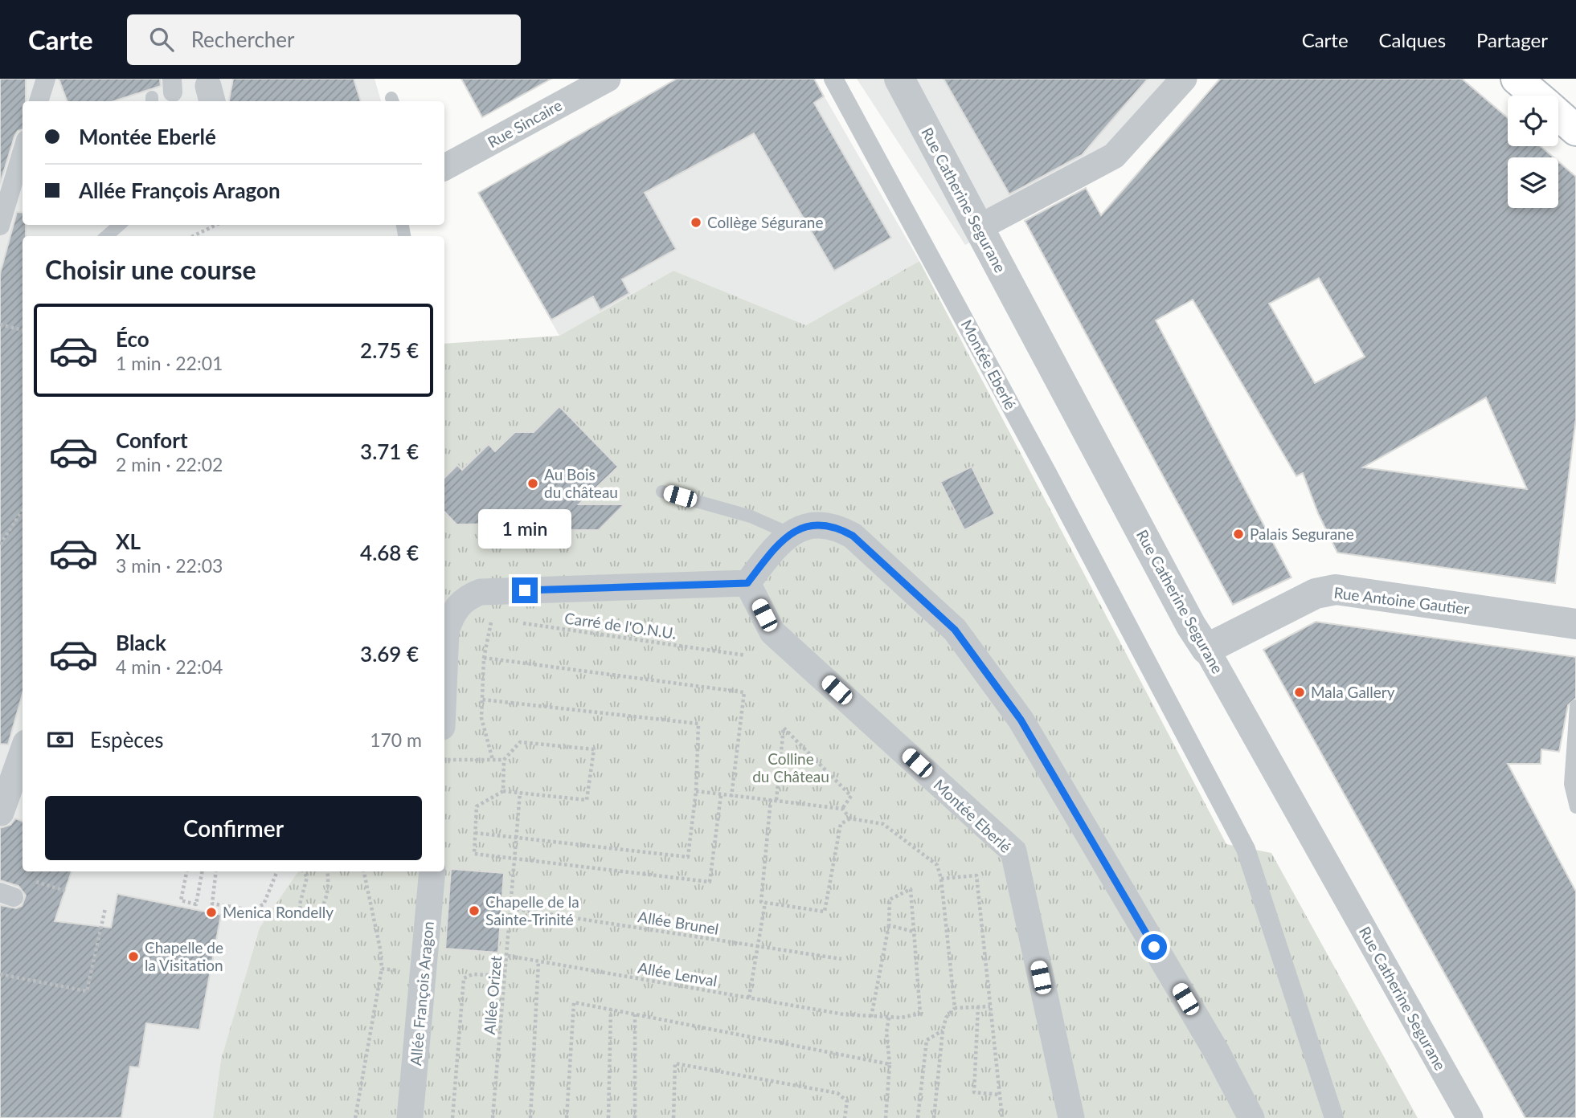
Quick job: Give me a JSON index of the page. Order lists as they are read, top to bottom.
{
  "streets": {
    "street": [
      "Rue Sincaire",
      "Rue Catherine Segurane",
      "Montée Eberlé",
      "Rue Antoine Gautier",
      "Allée François Aragon"
    ],
    "path": [
      "Carré de l'O.N.U.",
      "Allée Brunel",
      "Allée Lenval",
      "Allée Orizet"
    ]
  },
  "crossings": [
    ["Rue Catherine Segurane", "Rue Antoine Gautier"],
    ["Allée Brunel", "Allée Orizet"],
    ["Allée Lenval", "Allée Orizet"]
  ],
  "parks": ["Colline du Château"],
  "places": [
    "Collège Ségurane",
    "Au Bois du château",
    "Palais Segurane",
    "Mala Gallery",
    "Chapelle de la Sainte-Trinité",
    "Menica Rondelly",
    "Chapelle de la Visitation"
  ],
  "page": {
    "header": "Carte",
    "search": "Rechercher",
    "nav": ["Carte", "Calques", "Partager"],
    "banner": ["Montée Eberlé", "Allée François Aragon"],
    "heading": "Choisir une course",
    "list": [
      {
        "name": "Éco",
        "note": "1 min · 22:01",
        "value": "2.75 €"
      },
      {
        "name": "Confort",
        "note": "2 min · 22:02",
        "value": "3.71 €"
      },
      {
        "name": "XL",
        "note": "3 min · 22:03",
        "value": "4.68 €"
      },
      {
        "name": "Black",
        "note": "4 min · 22:04",
        "value": "3.69 €"
      }
    ],
    "bubble": "1 min",
    "pay": ["Espèces", "170 m"],
    "buttons": "Confirmer"
  }
}
